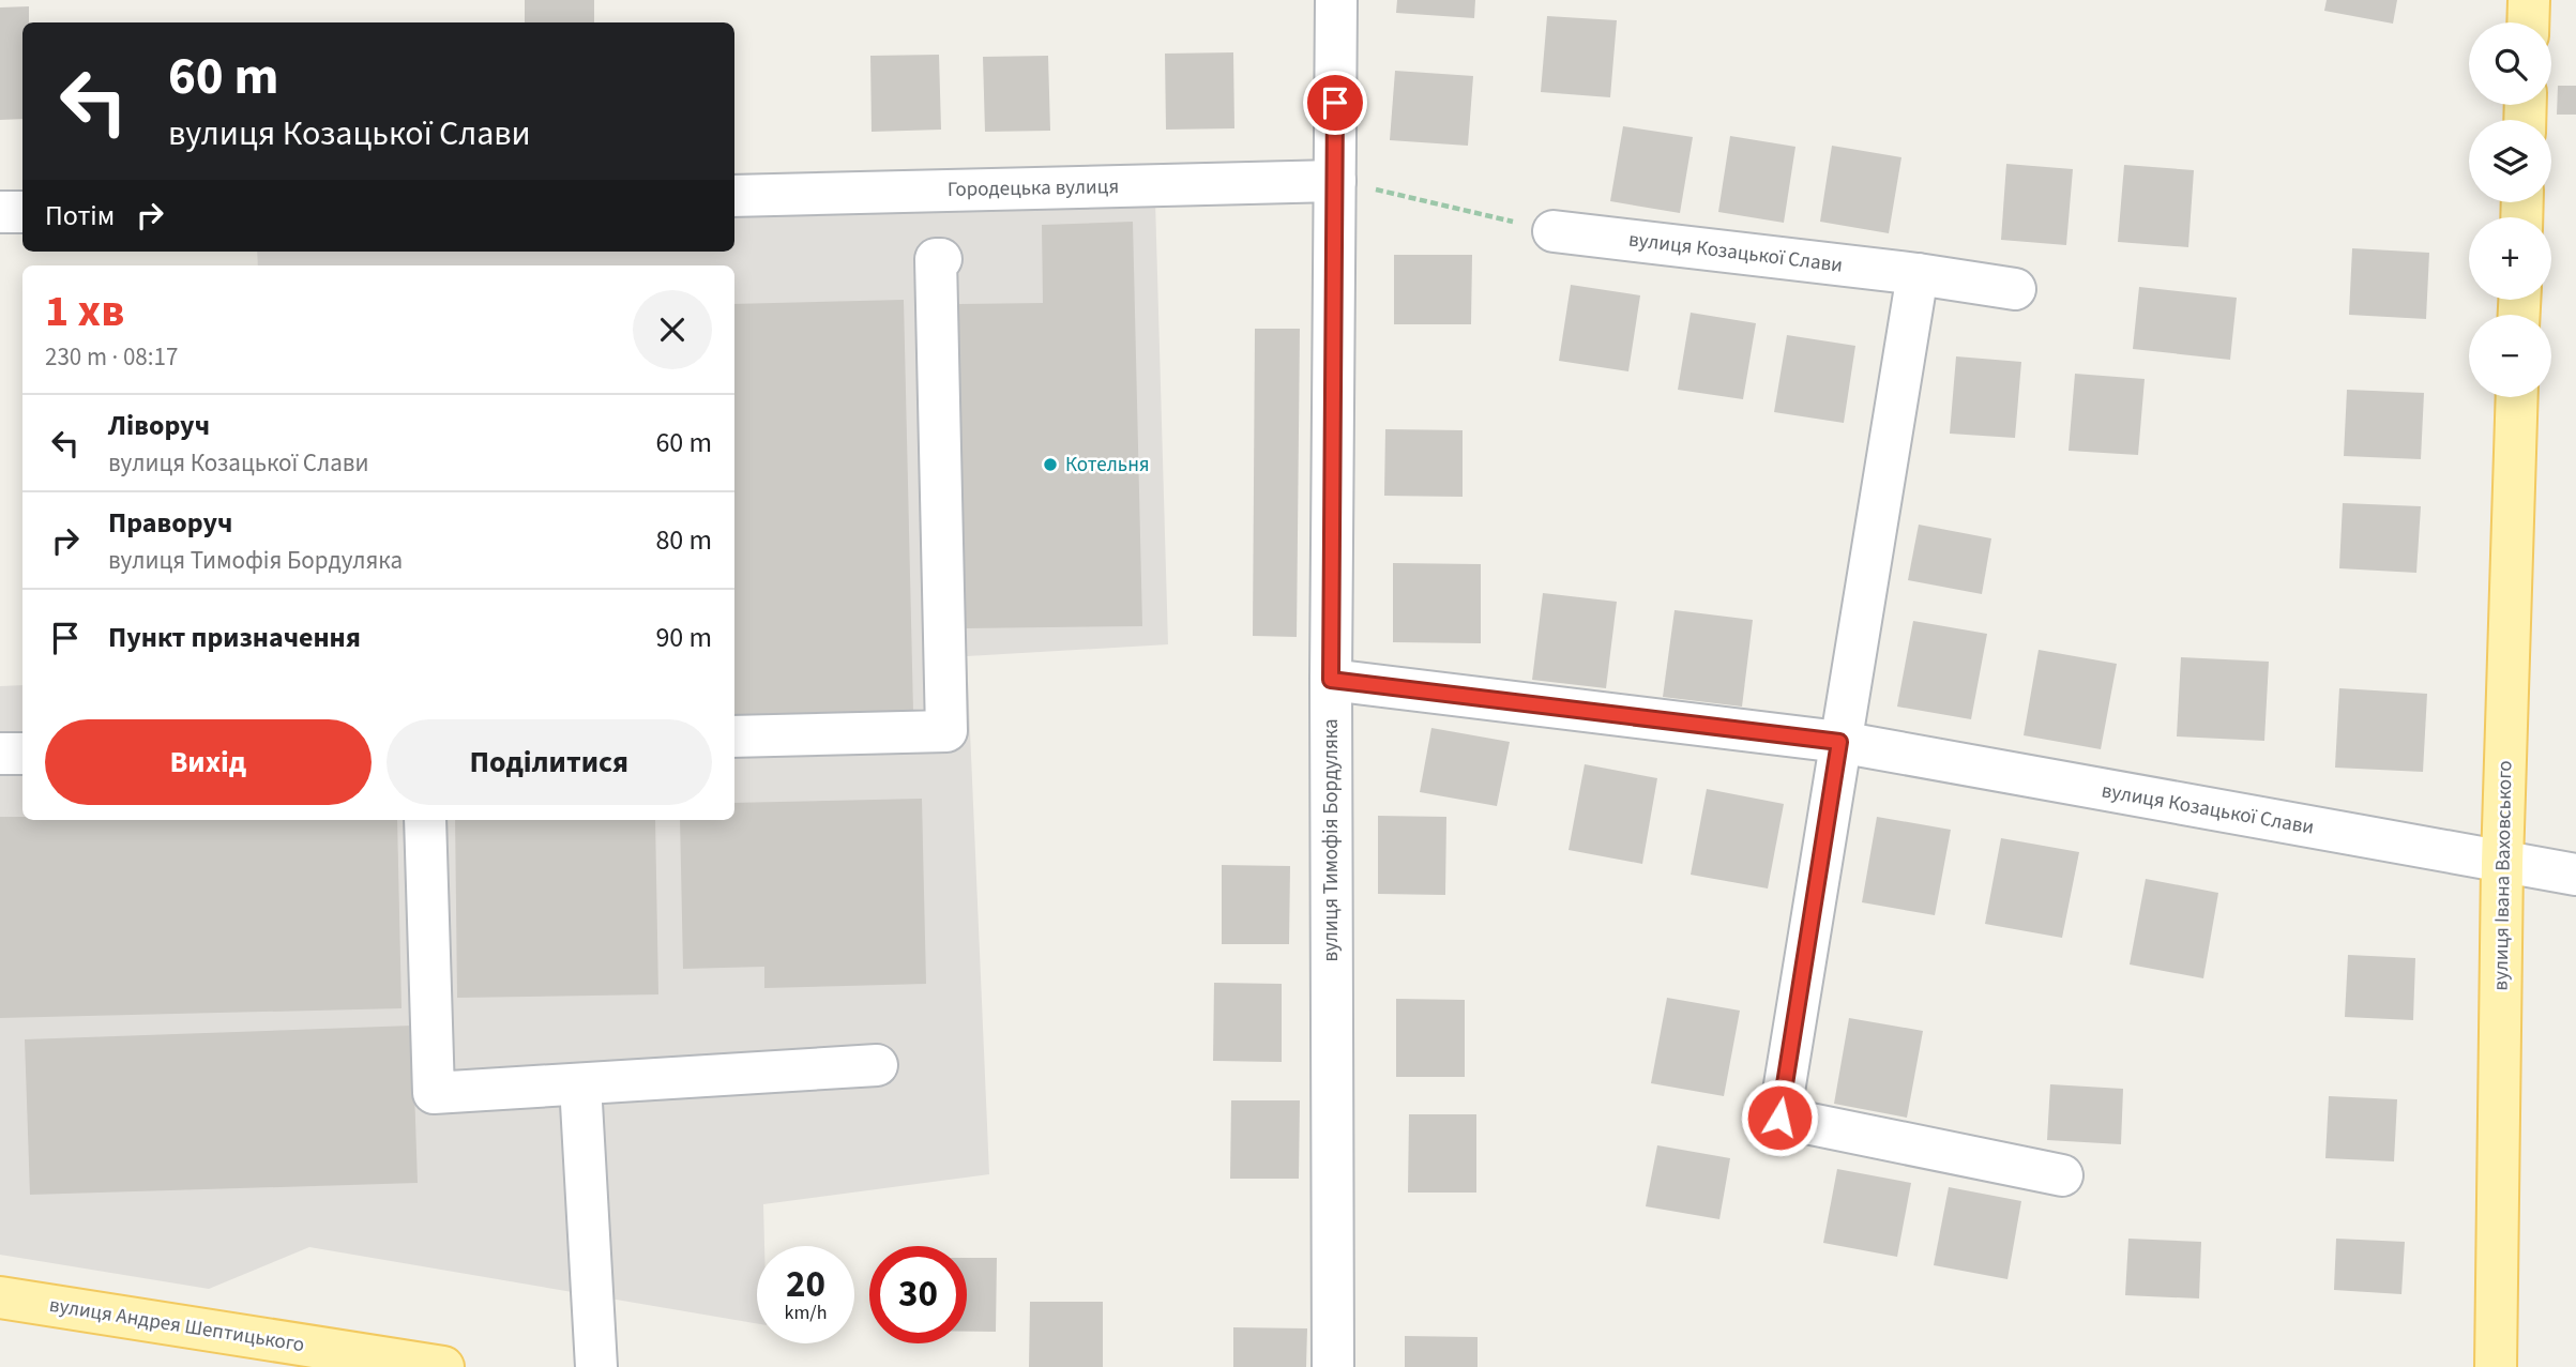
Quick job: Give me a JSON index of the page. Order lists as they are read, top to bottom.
{
  "streets": {
    "main road": ["вулиця Івана Ваховського", "вулиця Андрея Шептицького"],
    "street": ["Городецька вулиця", "вулиця Козацької Слави", "вулиця Тимофія Бордуляка"]
  },
  "crossings": [
    ["Городецька вулиця", "вулиця Тимофія Бордуляка"],
    ["вулиця Козацької Слави", "вулиця Тимофія Бордуляка"],
    ["вулиця Козацької Слави", "вулиця Івана Ваховського"]
  ],
  "places": ["Котельня"],
  "page": {
    "map_buttons": ["+", "−"],
    "turn": ["60 m", "вулиця Козацької Слави"],
    "then": "Потім",
    "heading": ["1 хв", "230 m · 08:17"],
    "list": [
      {
        "name": "Ліворуч",
        "note": "вулиця Козацької Слави",
        "value": "60 m"
      },
      {
        "name": "Праворуч",
        "note": "вулиця Тимофія Бордуляка",
        "value": "80 m"
      },
      {
        "name": "Пункт призначення",
        "value": "90 m"
      }
    ],
    "buttons": ["Вихід", "Поділитися"],
    "speed": "20 km/h",
    "limit": "30"
  }
}
